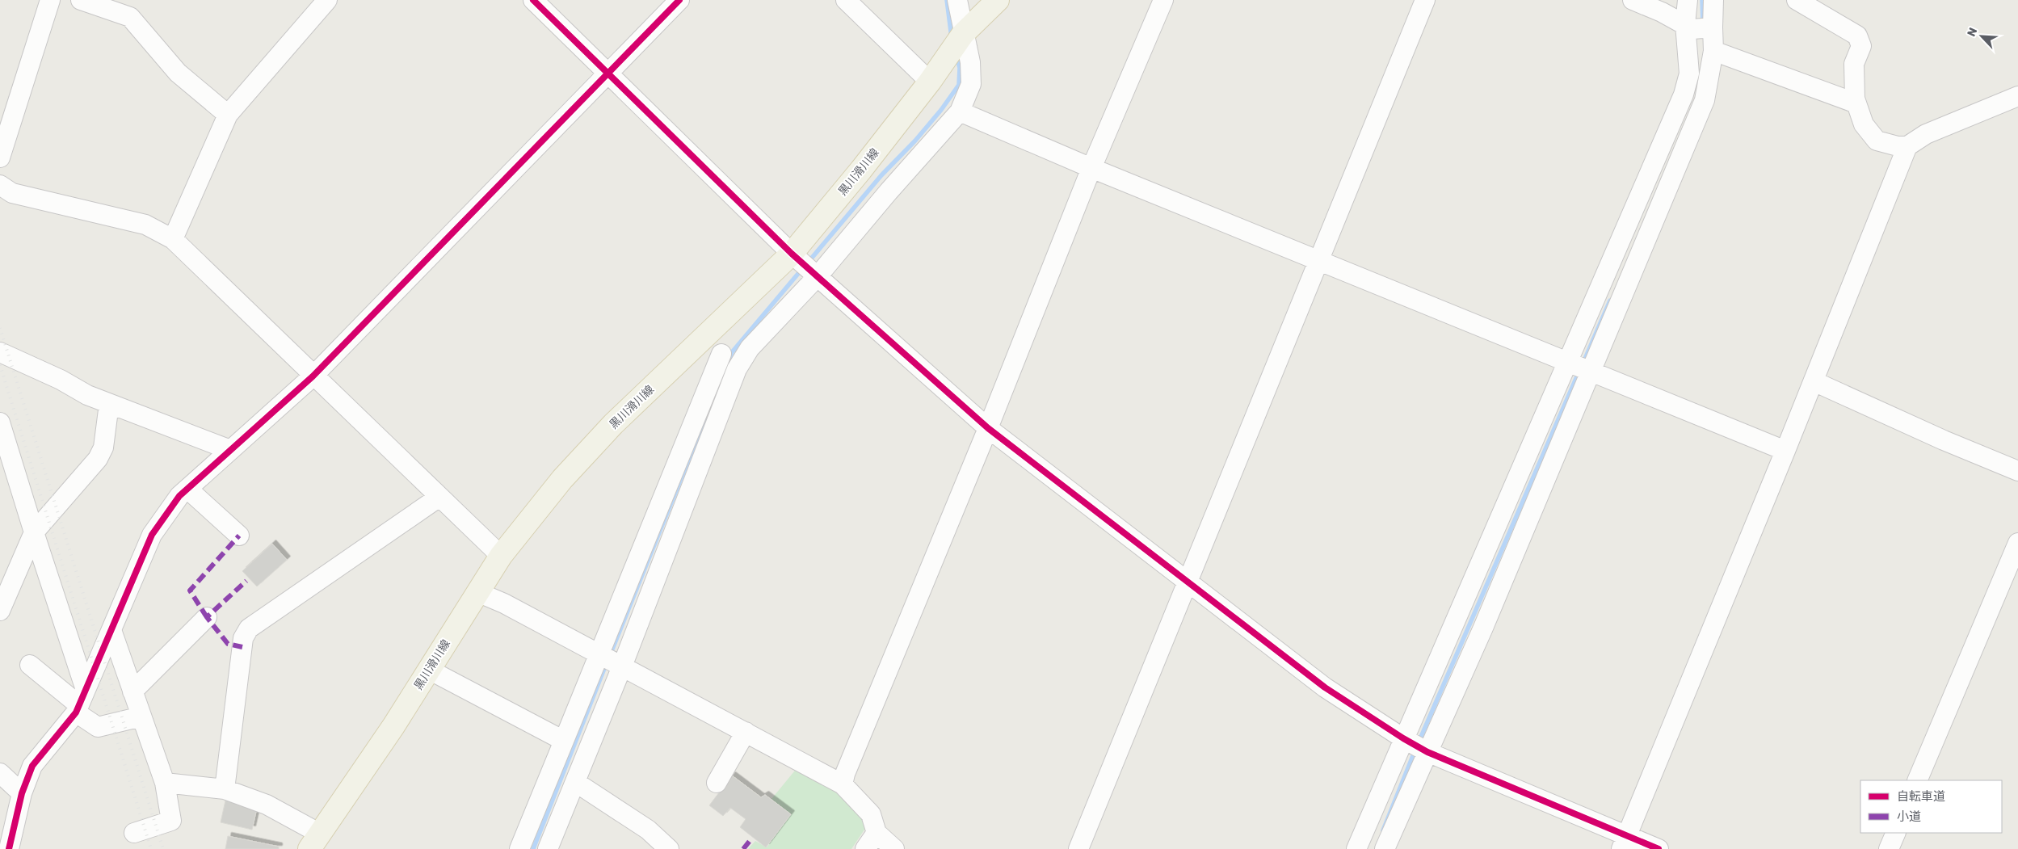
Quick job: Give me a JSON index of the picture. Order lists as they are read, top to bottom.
{
  "streets": {
    "main road": ["黒川滑川線"]
  },
  "legend": ["自転車道", "小道"],
  "north": "top left"
}
